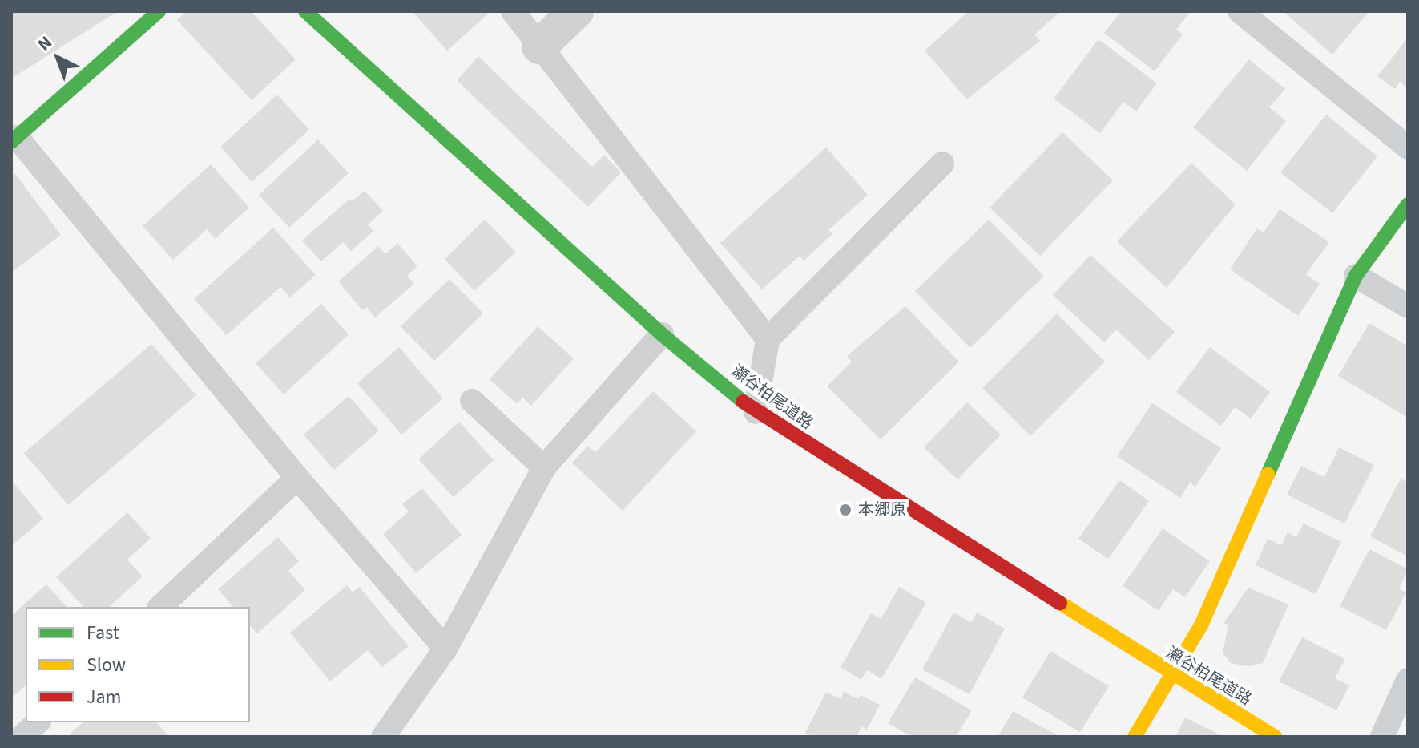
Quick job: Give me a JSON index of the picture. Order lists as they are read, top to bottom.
{
  "streets": {
    "main road": ["瀬谷柏尾道路"]
  },
  "places": ["本郷原"],
  "legend": ["Fast", "Slow", "Jam"],
  "north": "top left"
}
